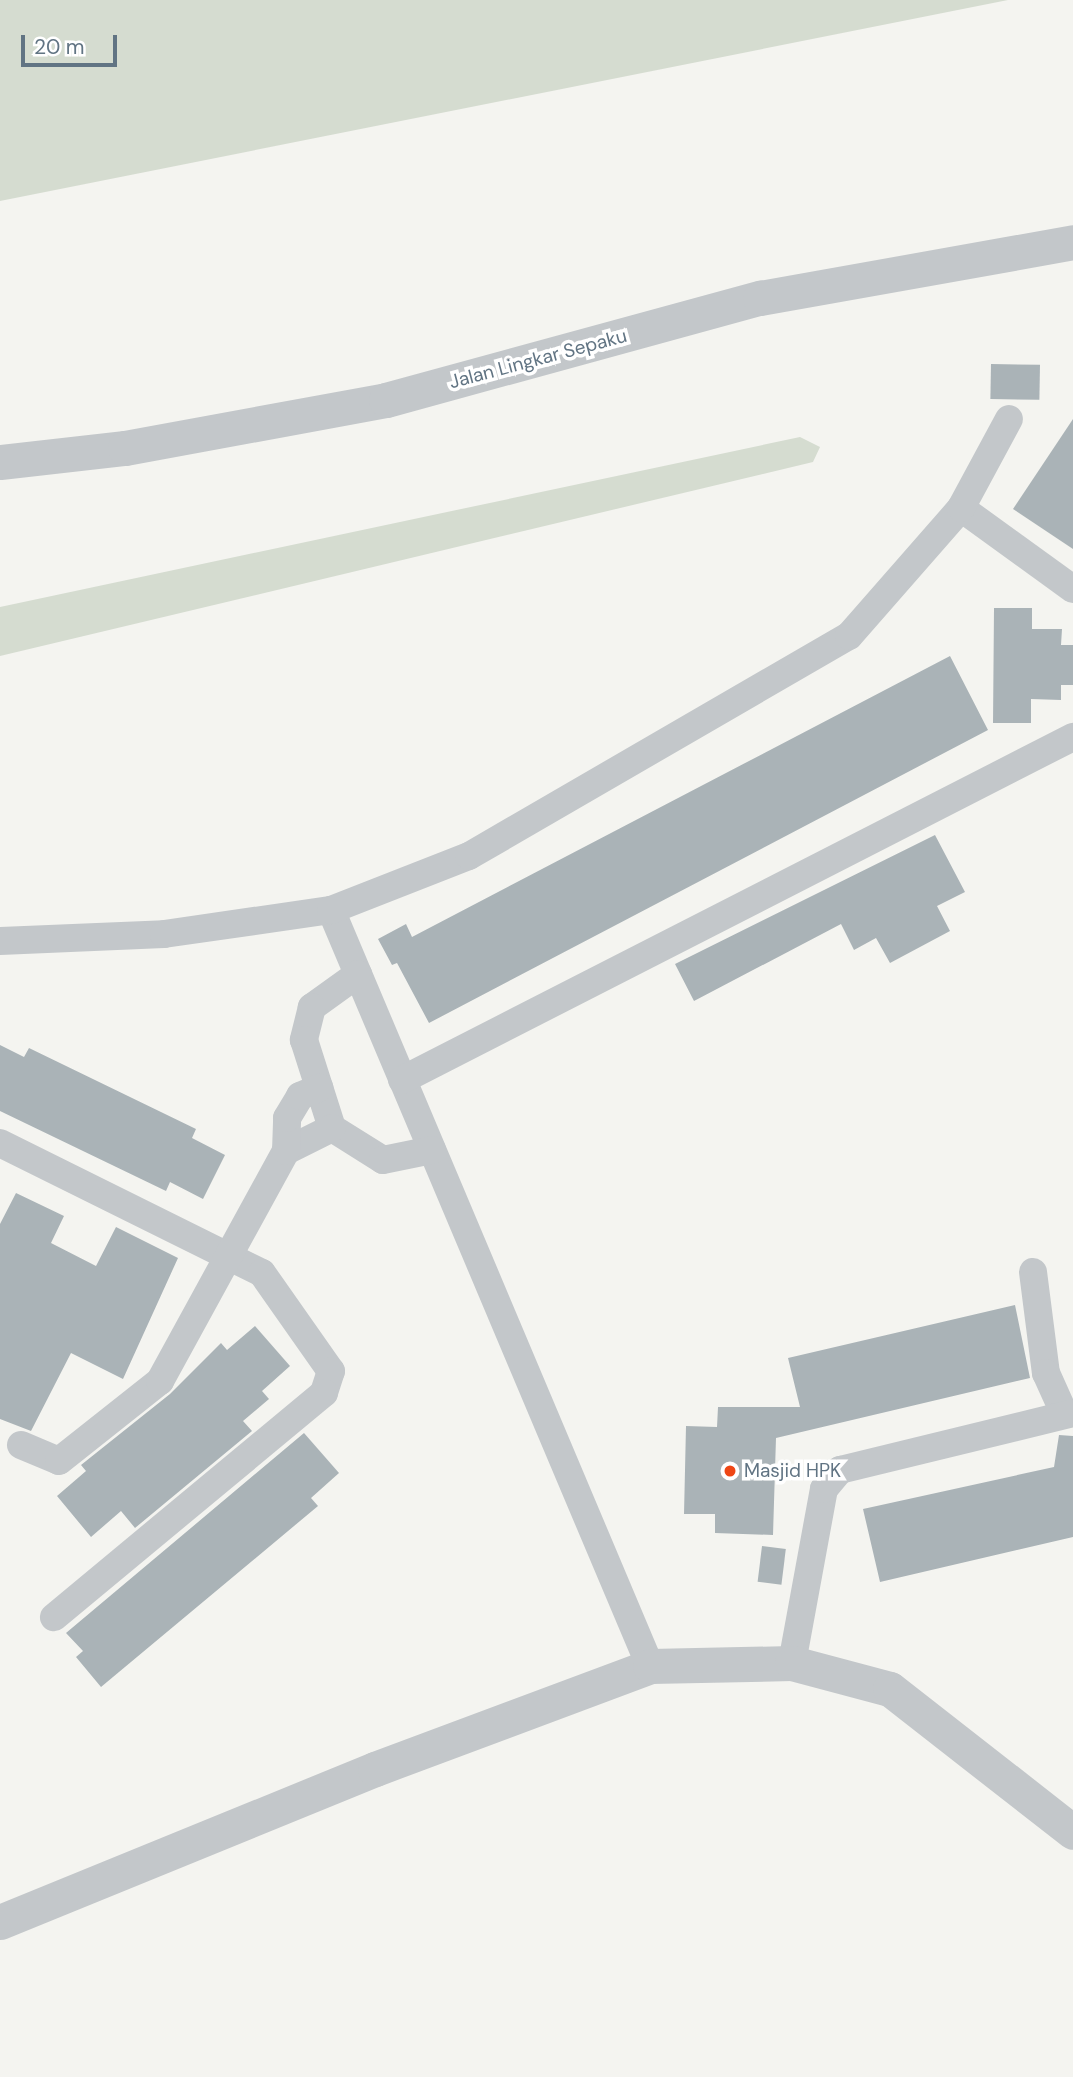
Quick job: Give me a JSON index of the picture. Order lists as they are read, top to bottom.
{
  "streets": {
    "street": ["Jalan Lingkar Sepaku"]
  },
  "places": ["Masjid HPK"],
  "scale_bar": "20 m"
}
